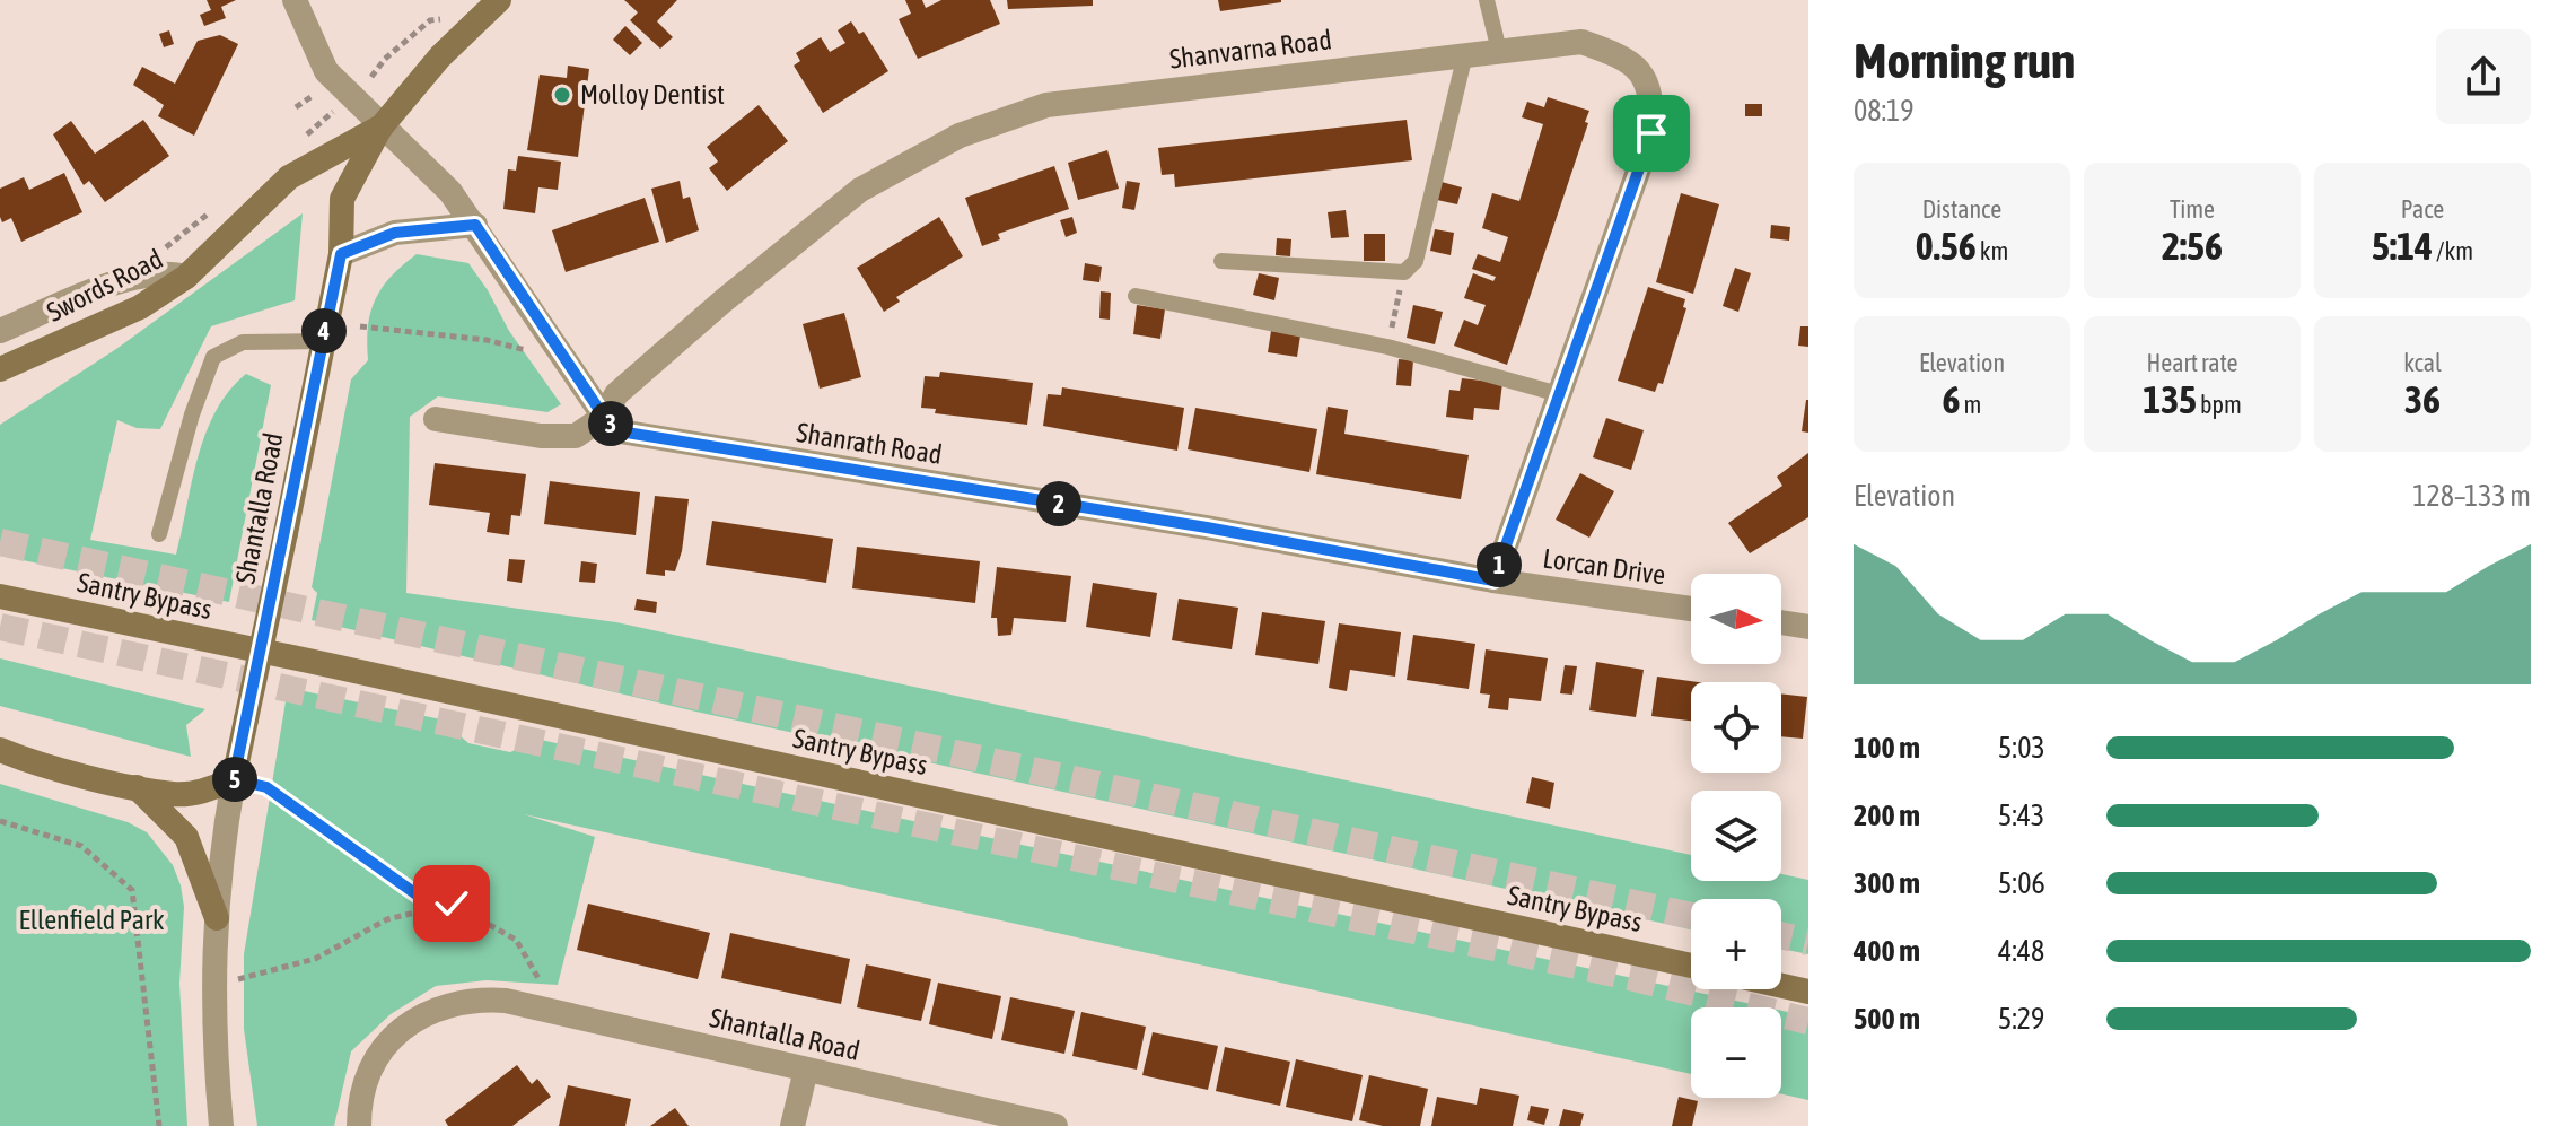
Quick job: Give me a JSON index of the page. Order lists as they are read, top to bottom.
{
  "streets": {
    "main road": ["Swords Road", "Shantalla Road", "Santry Bypass"],
    "street": ["Shanvarna Road", "Shanrath Road", "Lorcan Drive"]
  },
  "crossings": [
    ["Shanvarna Road", "Shanrath Road"],
    ["Shanvarna Road", "Lorcan Drive"],
    ["Swords Road", "Shanrath Road"],
    ["Swords Road", "Shantalla Road"],
    ["Shanrath Road", "Shantalla Road"],
    ["Shanrath Road", "Lorcan Drive"]
  ],
  "parks": ["Ellenfield Park"],
  "places": ["Molloy Dentist"],
  "north": "right",
  "page": {
    "heading": ["Morning run", "08:19"],
    "stats": [
      ["Distance", "0.56 km"],
      ["Time", "2:56"],
      ["Pace", "5:14 /km"],
      ["Elevation", "6 m"],
      ["Heart rate", "135 bpm"],
      ["kcal", "36"]
    ],
    "pins": [
      "4",
      "3",
      "2",
      "1",
      "5"
    ],
    "chart": ["Elevation", "128–133 m"],
    "map_buttons": ["+", "−"],
    "list": [
      {
        "name": "100 m",
        "note": "5:03"
      },
      {
        "name": "200 m",
        "note": "5:43"
      },
      {
        "name": "300 m",
        "note": "5:06"
      },
      {
        "name": "400 m",
        "note": "4:48"
      },
      {
        "name": "500 m",
        "note": "5:29"
      }
    ]
  }
}
